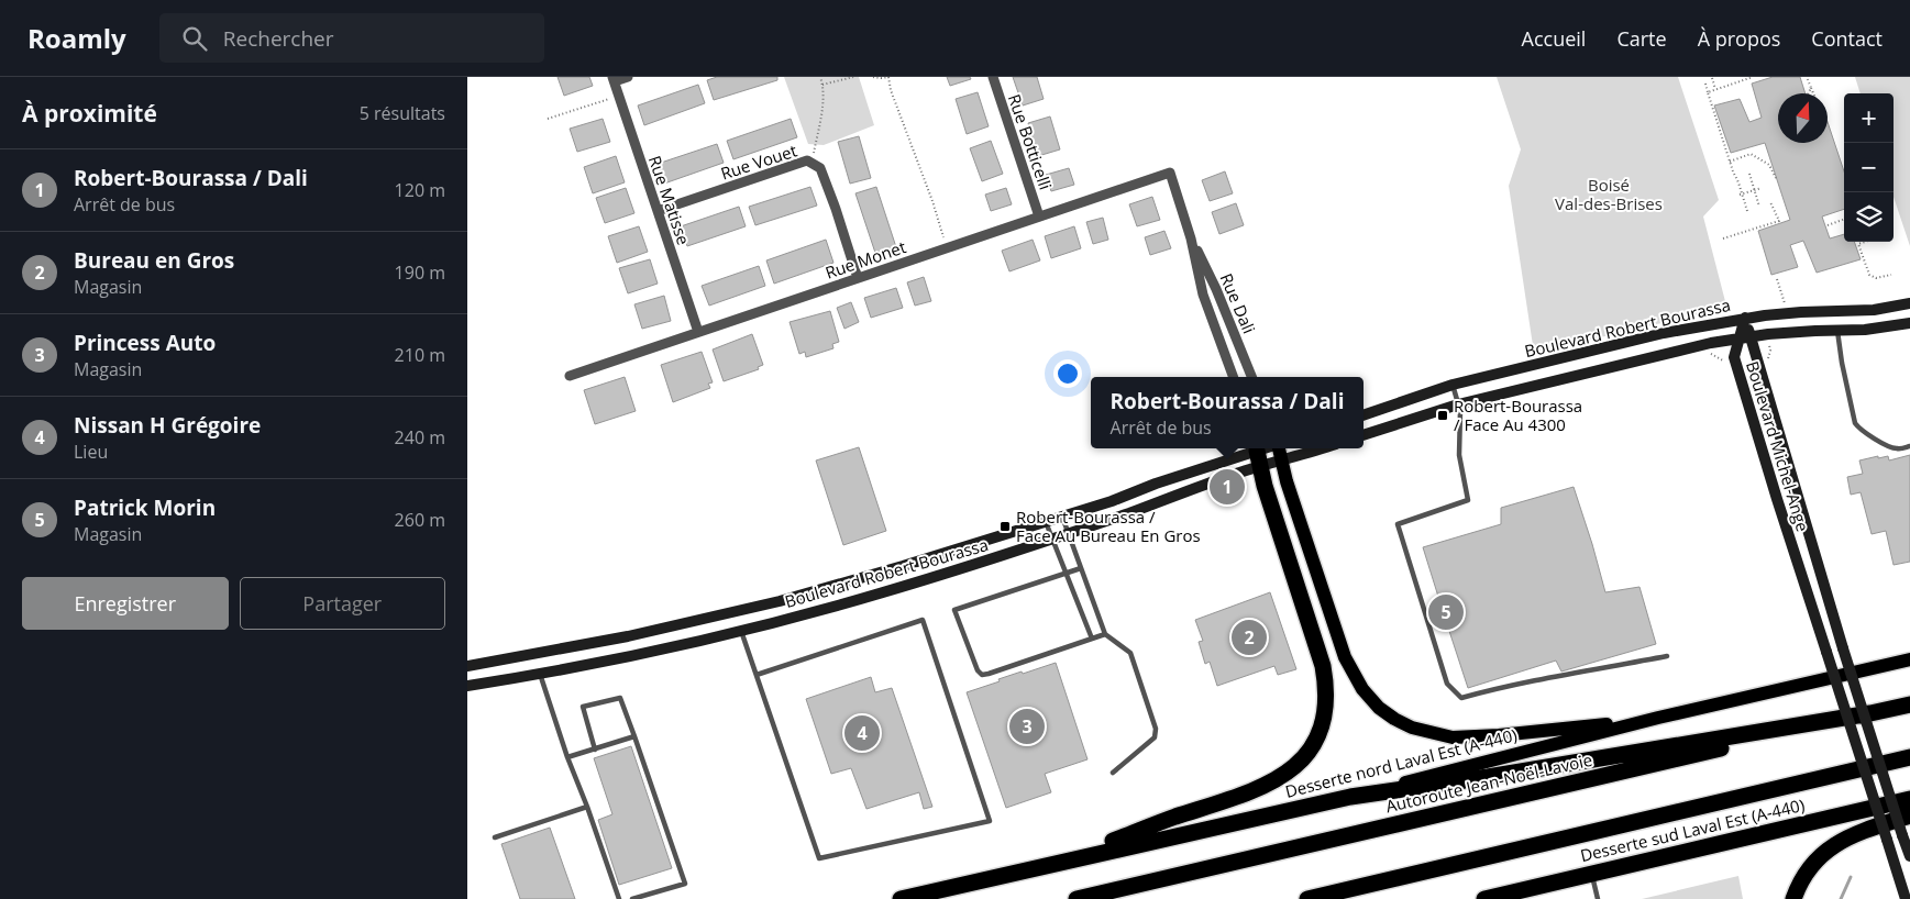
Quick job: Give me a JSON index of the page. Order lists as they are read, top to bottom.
{
  "streets": {
    "highway": ["Desserte nord Laval Est (A-440)", "Autoroute Jean-Noël-Lavoie", "Desserte sud Laval Est (A-440)"],
    "street": [
      "Rue Botticelli",
      "Rue Vouet",
      "Rue Matisse",
      "Rue Monet",
      "Rue Dali",
      "Boulevard Robert Bourassa",
      "Boulevard Michel-Ange"
    ]
  },
  "crossings": [
    ["Rue Botticelli", "Rue Monet"],
    ["Rue Vouet", "Rue Matisse"],
    ["Rue Vouet", "Rue Monet"],
    ["Rue Matisse", "Rue Monet"],
    ["Rue Monet", "Rue Dali"],
    ["Boulevard Robert Bourassa", "Boulevard Michel-Ange"]
  ],
  "parks": ["Boisé Val-des-Brises"],
  "places": {
    "transit": ["Robert-Bourassa / Face Au 4300", "Robert-Bourassa / Face Au Bureau En Gros"]
  },
  "north": "top",
  "page": {
    "header": "Roamly",
    "search": "Rechercher",
    "nav": [
      "Accueil",
      "Carte",
      "À propos",
      "Contact"
    ],
    "heading": ["À proximité", "5 résultats"],
    "map_buttons": ["+", "−"],
    "list": [
      {
        "mark": "1",
        "name": "Robert-Bourassa / Dali",
        "note": "Arrêt de bus",
        "value": "120 m"
      },
      {
        "mark": "2",
        "name": "Bureau en Gros",
        "note": "Magasin",
        "value": "190 m"
      },
      {
        "mark": "3",
        "name": "Princess Auto",
        "note": "Magasin",
        "value": "210 m"
      },
      {
        "mark": "4",
        "name": "Nissan H Grégoire",
        "note": "Lieu",
        "value": "240 m"
      },
      {
        "mark": "5",
        "name": "Patrick Morin",
        "note": "Magasin",
        "value": "260 m"
      }
    ],
    "popup": ["Robert-Bourassa / Dali", "Arrêt de bus"],
    "pins": [
      "1",
      "5",
      "2",
      "3",
      "4"
    ],
    "buttons": ["Enregistrer", "Partager"]
  }
}
